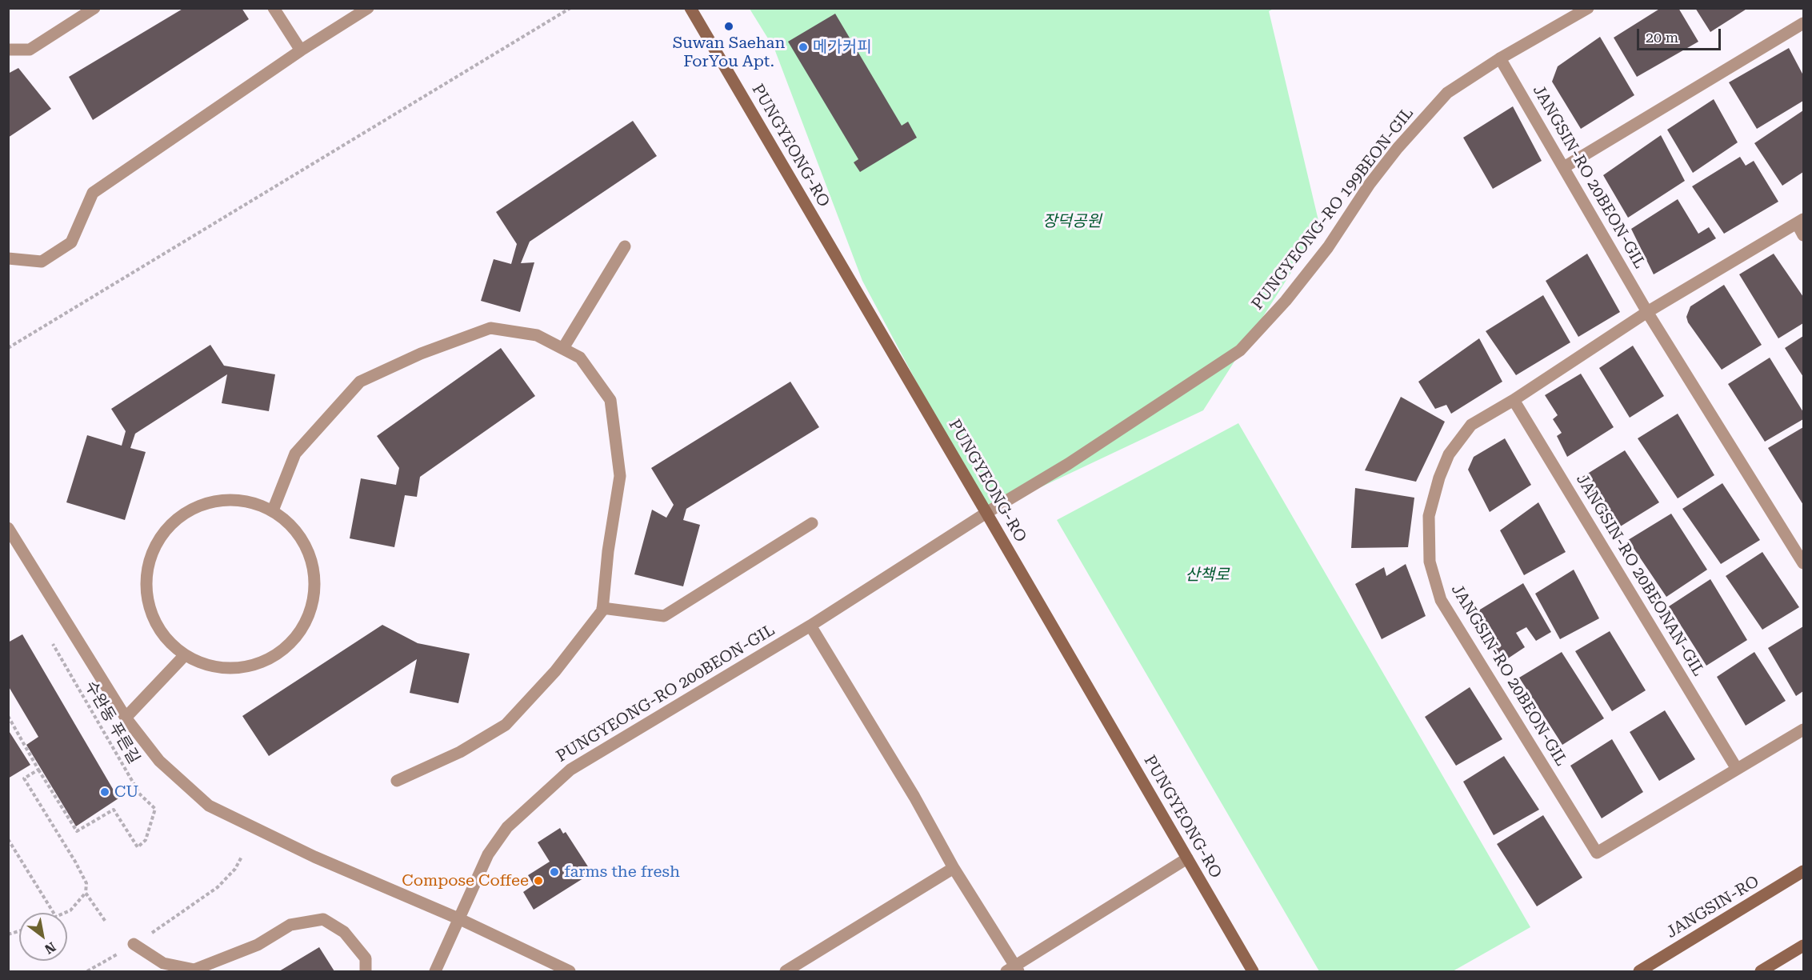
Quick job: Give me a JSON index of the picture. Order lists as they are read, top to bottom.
{
  "streets": {
    "main road": ["PUNGYEONG-RO", "JANGSIN-RO"],
    "street": [
      "JANGSIN-RO 20BEON-GIL",
      "PUNGYEONG-RO 199BEON-GIL",
      "JANGSIN-RO 20BEONAN-GIL",
      "PUNGYEONG-RO 200BEON-GIL"
    ],
    "path": ["수완동 푸른길"]
  },
  "crossings": [
    ["PUNGYEONG-RO", "PUNGYEONG-RO 199BEON-GIL"],
    ["PUNGYEONG-RO", "PUNGYEONG-RO 200BEON-GIL"],
    ["JANGSIN-RO 20BEON-GIL", "PUNGYEONG-RO 199BEON-GIL"],
    ["JANGSIN-RO 20BEON-GIL", "JANGSIN-RO 20BEONAN-GIL"],
    ["PUNGYEONG-RO 199BEON-GIL", "PUNGYEONG-RO 200BEON-GIL"]
  ],
  "parks": ["장덕공원", "산책로"],
  "places": [
    "Suwan Saehan ForYou Apt.",
    "메가커피",
    "CU",
    "farms the fresh",
    "Compose Coffee"
  ],
  "scale_bar": "20 m",
  "north": "bottom right"
}
